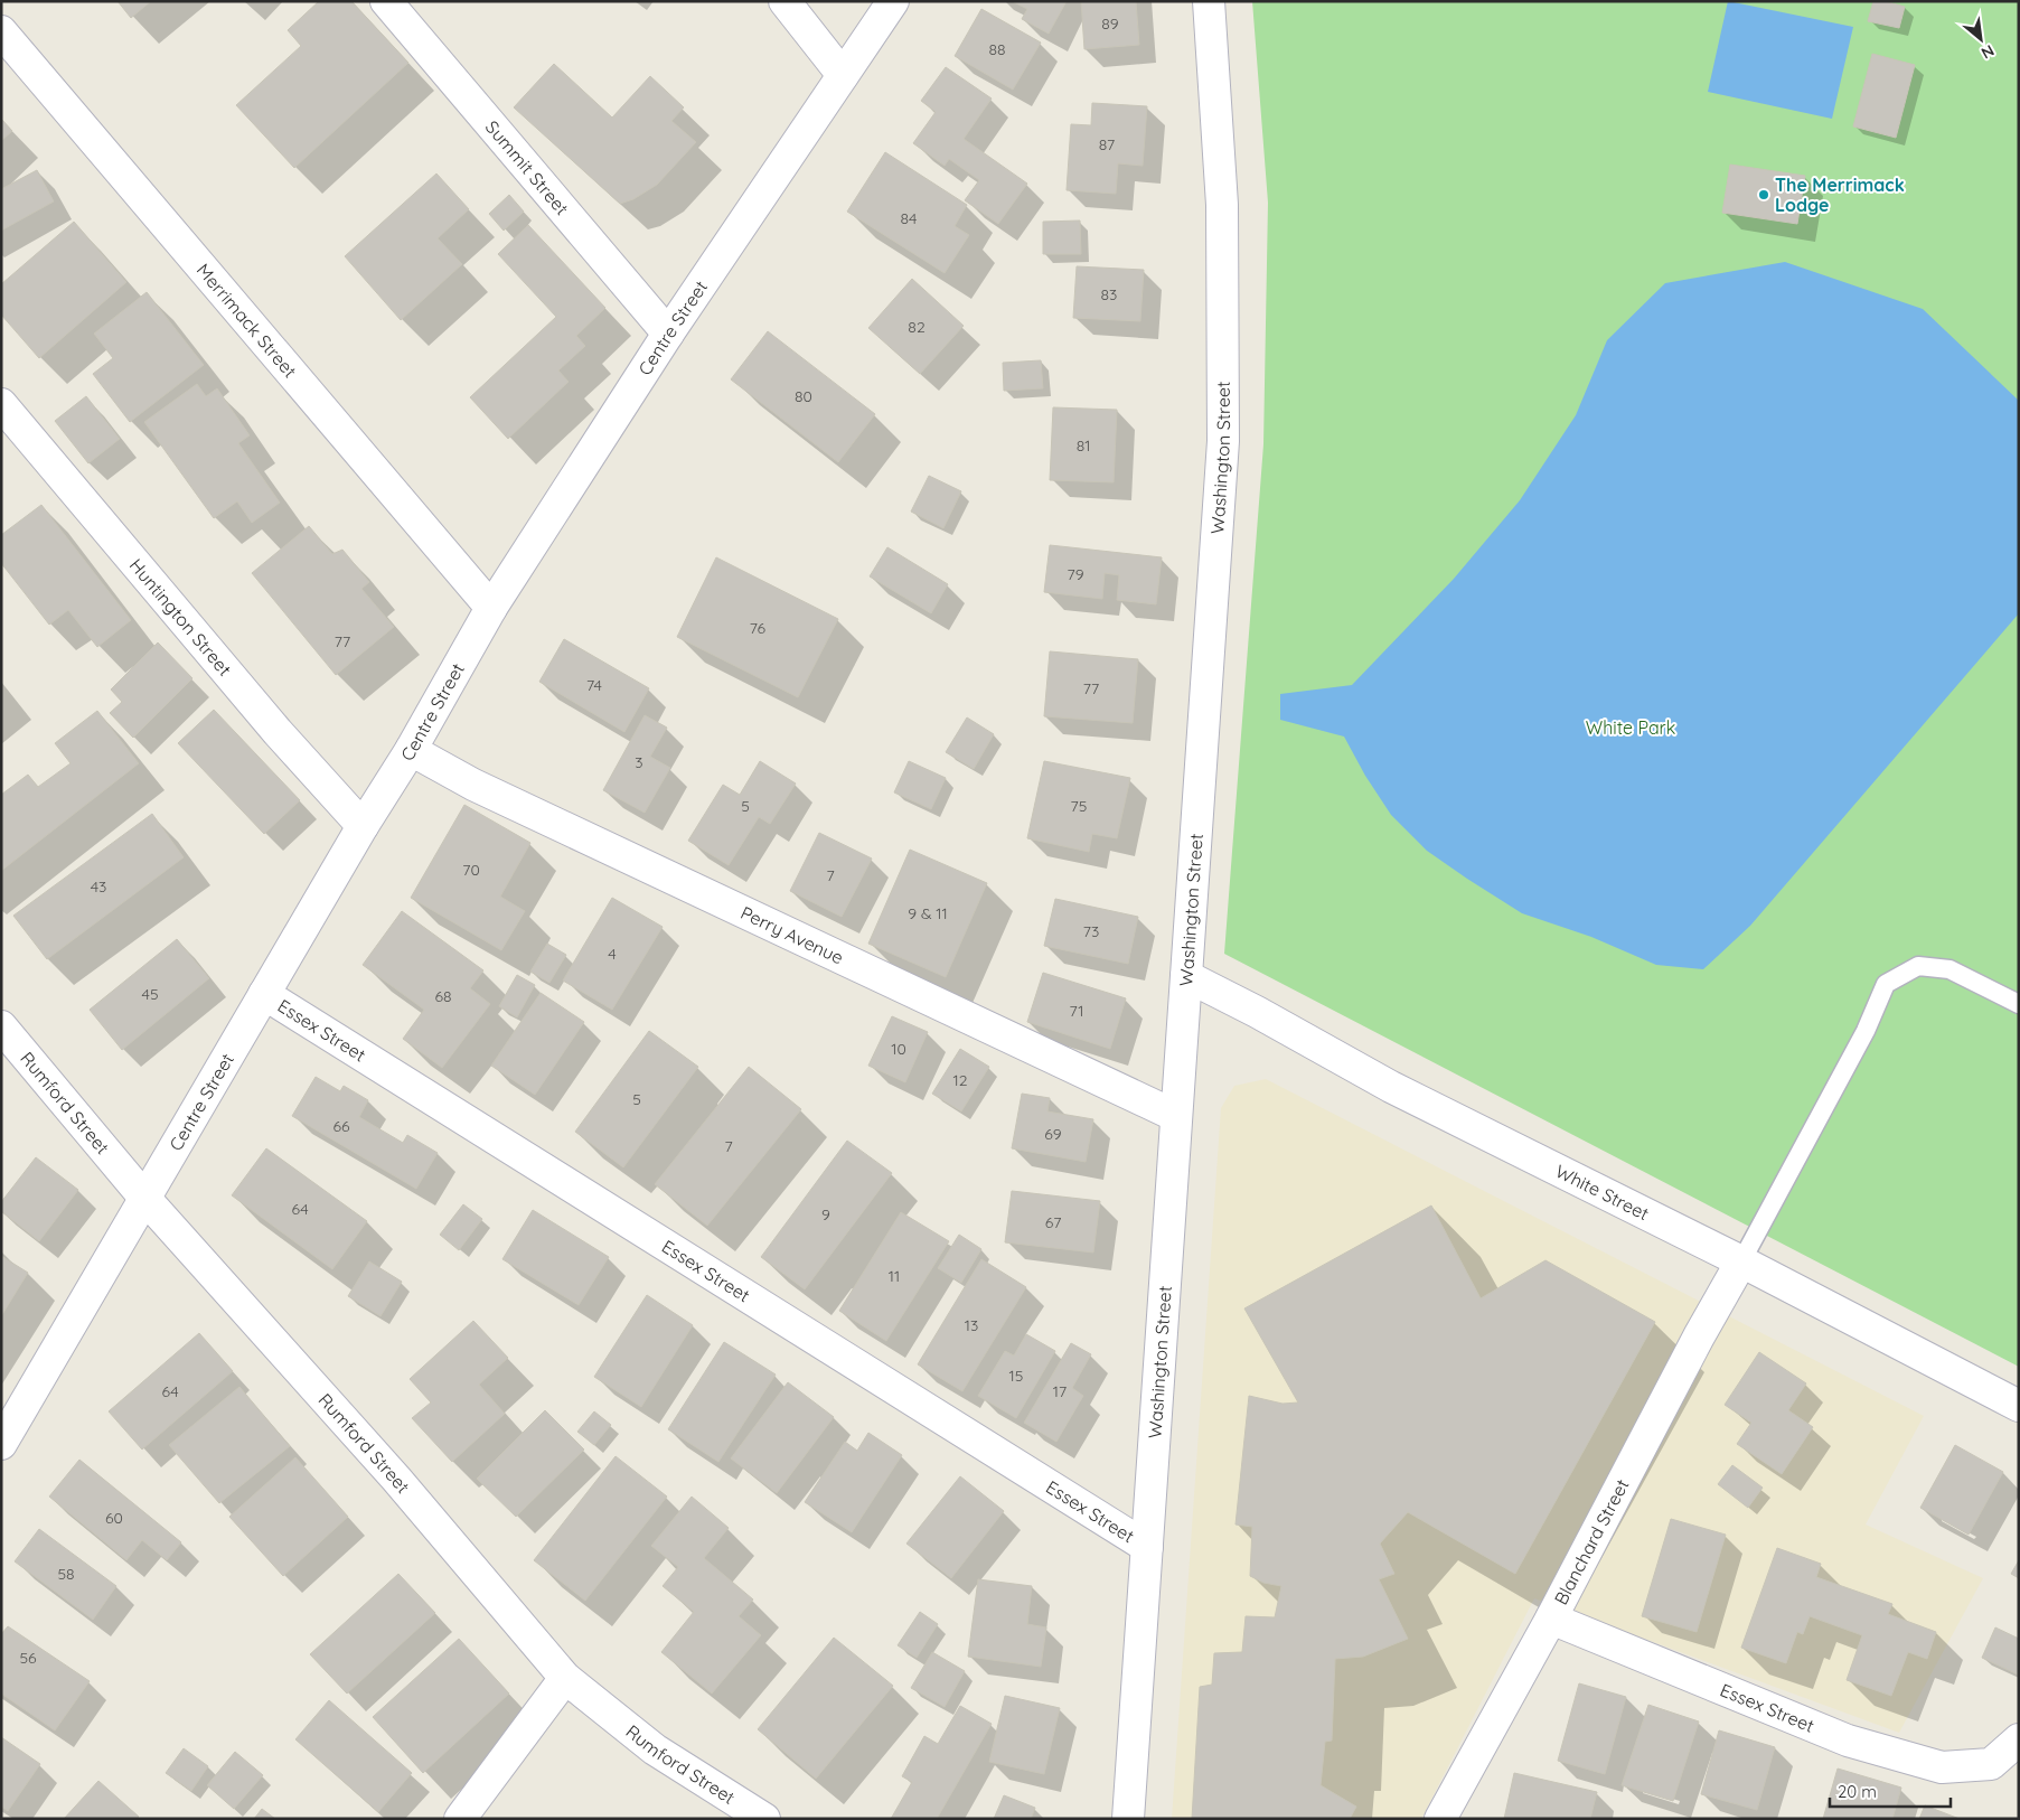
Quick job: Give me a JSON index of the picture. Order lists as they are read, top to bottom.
{
  "streets": {
    "street": [
      "Summit Street",
      "Merrimack Street",
      "Centre Street",
      "Washington Street",
      "Huntington Street",
      "Perry Avenue",
      "Essex Street",
      "Rumford Street",
      "White Street",
      "Blanchard Street"
    ]
  },
  "crossings": [
    ["Summit Street", "Centre Street"],
    ["Merrimack Street", "Centre Street"],
    ["Centre Street", "Huntington Street"],
    ["Centre Street", "Perry Avenue"],
    ["Centre Street", "Essex Street"],
    ["Centre Street", "Rumford Street"],
    ["Washington Street", "Perry Avenue"],
    ["Washington Street", "Essex Street"],
    ["Washington Street", "White Street"],
    ["Essex Street", "Blanchard Street"],
    ["White Street", "Blanchard Street"]
  ],
  "parks": ["White Park"],
  "places": ["The Merrimack Lodge"],
  "house_numbers": [
    "89",
    "88",
    "87",
    "84",
    "83",
    "82",
    "80",
    "81",
    "79",
    "76",
    "77",
    "74",
    "77",
    "3",
    "5",
    "75",
    "70",
    "7",
    "43",
    "9 & 11",
    "73",
    "4",
    "45",
    "68",
    "71",
    "10",
    "12",
    "5",
    "66",
    "69",
    "7",
    "64",
    "9",
    "67",
    "11",
    "13",
    "15",
    "64",
    "17",
    "60",
    "58",
    "56"
  ],
  "scale_bar": "20 m",
  "north": "bottom right"
}
